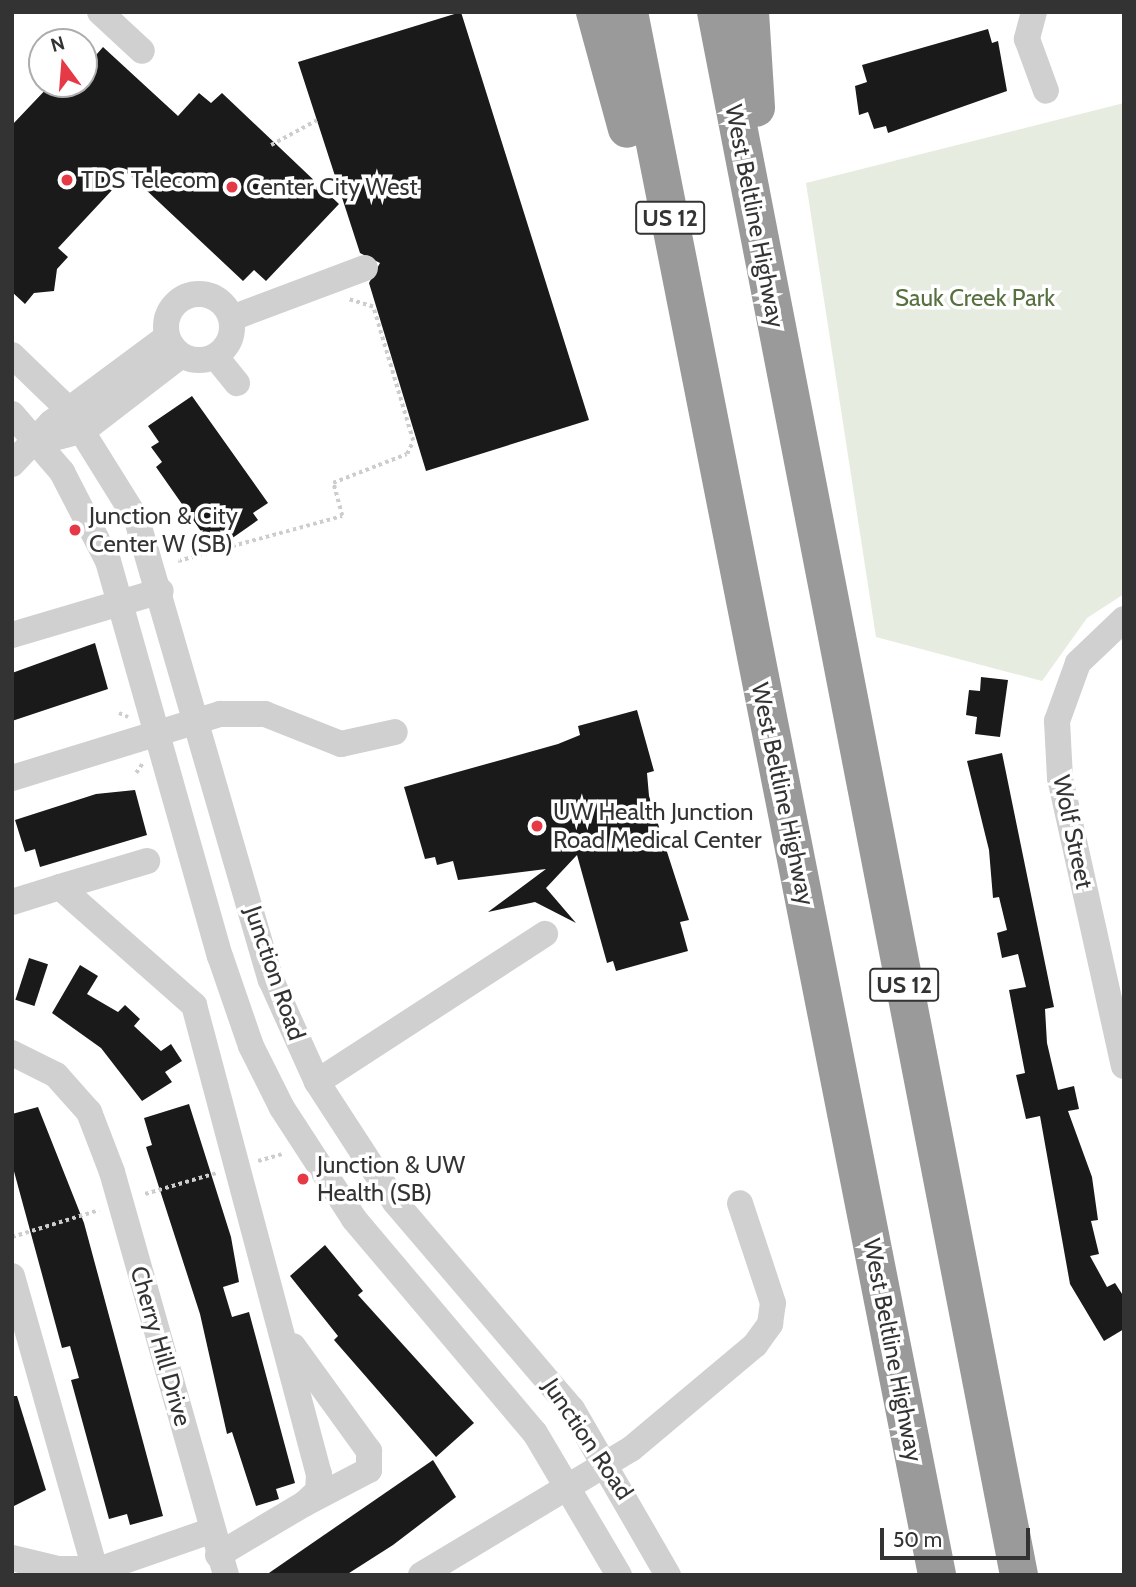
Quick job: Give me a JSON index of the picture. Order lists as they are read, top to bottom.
{
  "streets": {
    "highway": ["West Beltline Highway", "US 12"],
    "street": ["Wolf Street", "Junction Road", "Cherry Hill Drive"]
  },
  "parks": ["Sauk Creek Park"],
  "places": [
    "TDS Telecom",
    "Center City West",
    "Junction & City Center W (SB)",
    "UW Health Junction Road Medical Center",
    "Junction & UW Health (SB)"
  ],
  "scale_bar": "50 m",
  "north": "top"
}
